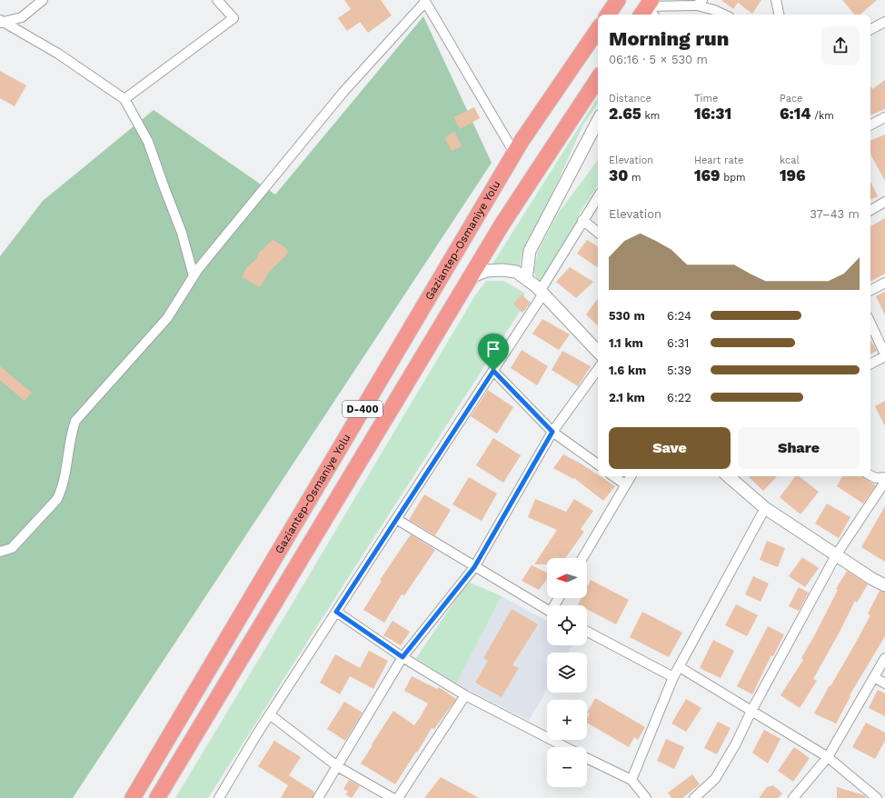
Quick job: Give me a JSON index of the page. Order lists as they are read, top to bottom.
{
  "streets": {
    "highway": ["Gaziantep-Osmaniye Yolu", "D-400"]
  },
  "north": "left",
  "page": {
    "heading": ["Morning run", "06:16 · 5 × 530 m"],
    "stats": [
      ["Distance", "2.65 km"],
      ["Time", "16:31"],
      ["Pace", "6:14 /km"],
      ["Elevation", "30 m"],
      ["Heart rate", "169 bpm"],
      ["kcal", "196"]
    ],
    "chart": ["Elevation", "37–43 m"],
    "list": [
      {
        "name": "530 m",
        "note": "6:24"
      },
      {
        "name": "1.1 km",
        "note": "6:31"
      },
      {
        "name": "1.6 km",
        "note": "5:39"
      },
      {
        "name": "2.1 km",
        "note": "6:22"
      }
    ],
    "buttons": ["Save", "Share"],
    "map_buttons": ["+", "−"]
  }
}
